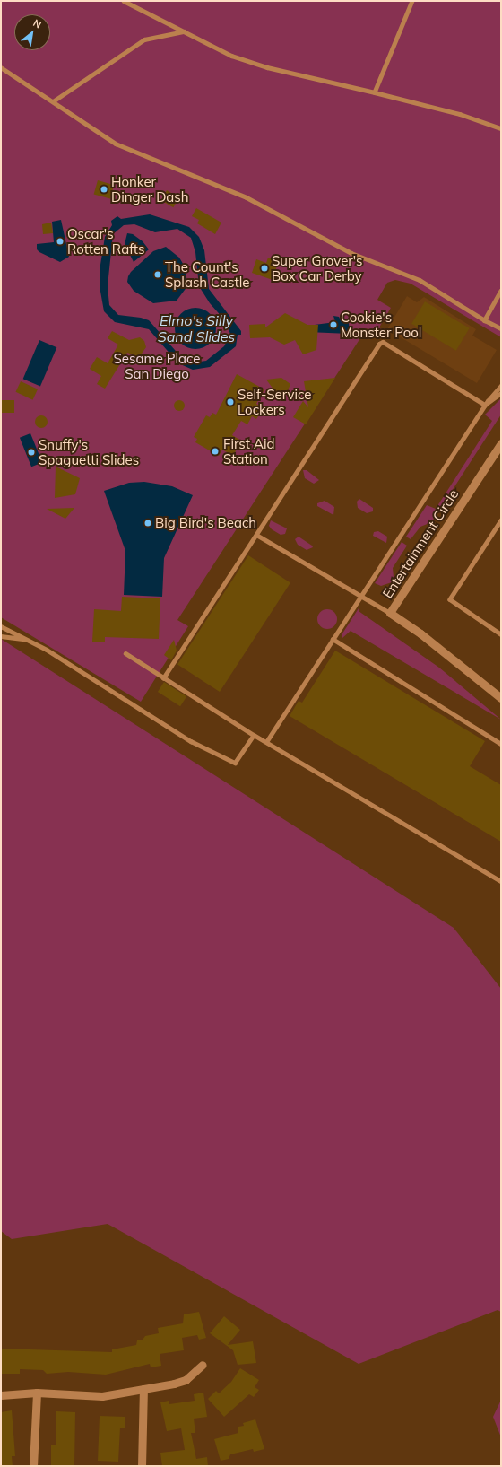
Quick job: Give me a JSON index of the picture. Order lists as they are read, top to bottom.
{
  "streets": {
    "street": ["Entertainment Circle"]
  },
  "water": ["Elmo's Silly Sand Slides"],
  "parks": ["Sesame Place San Diego"],
  "places": [
    "Honker Dinger Dash",
    "Oscar's Rotten Rafts",
    "Super Grover's Box Car Derby",
    "The Count's Splash Castle",
    "Cookie's Monster Pool",
    "Self-Service Lockers",
    "First Aid Station",
    "Snuffy's Spaguetti Slides",
    "Big Bird's Beach"
  ],
  "north": "top right"
}
